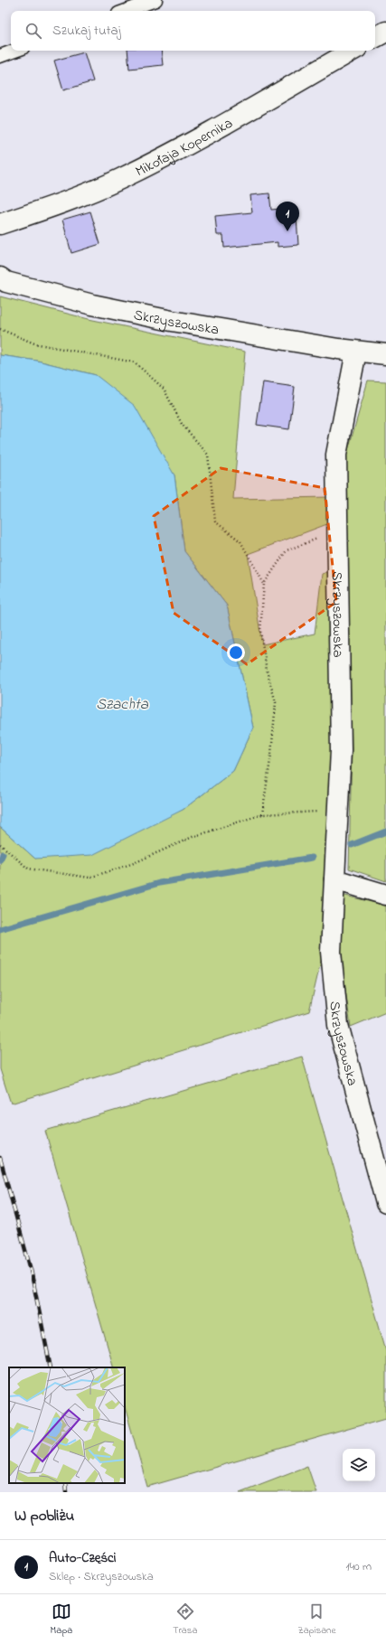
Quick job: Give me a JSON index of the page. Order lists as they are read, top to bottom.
{
  "streets": {
    "street": ["Mikołaja Kopernika", "Skrzyszowska"]
  },
  "water": ["Szachta"],
  "page": {
    "search": "Szukaj tutaj",
    "pins": "1",
    "heading": "W pobliżu",
    "list": [
      {
        "mark": "1",
        "name": "Auto-Części",
        "note": "Sklep · Skrzyszowska",
        "value": "140 m"
      }
    ],
    "nav": ["Mapa", "Trasa", "Zapisane"]
  }
}
